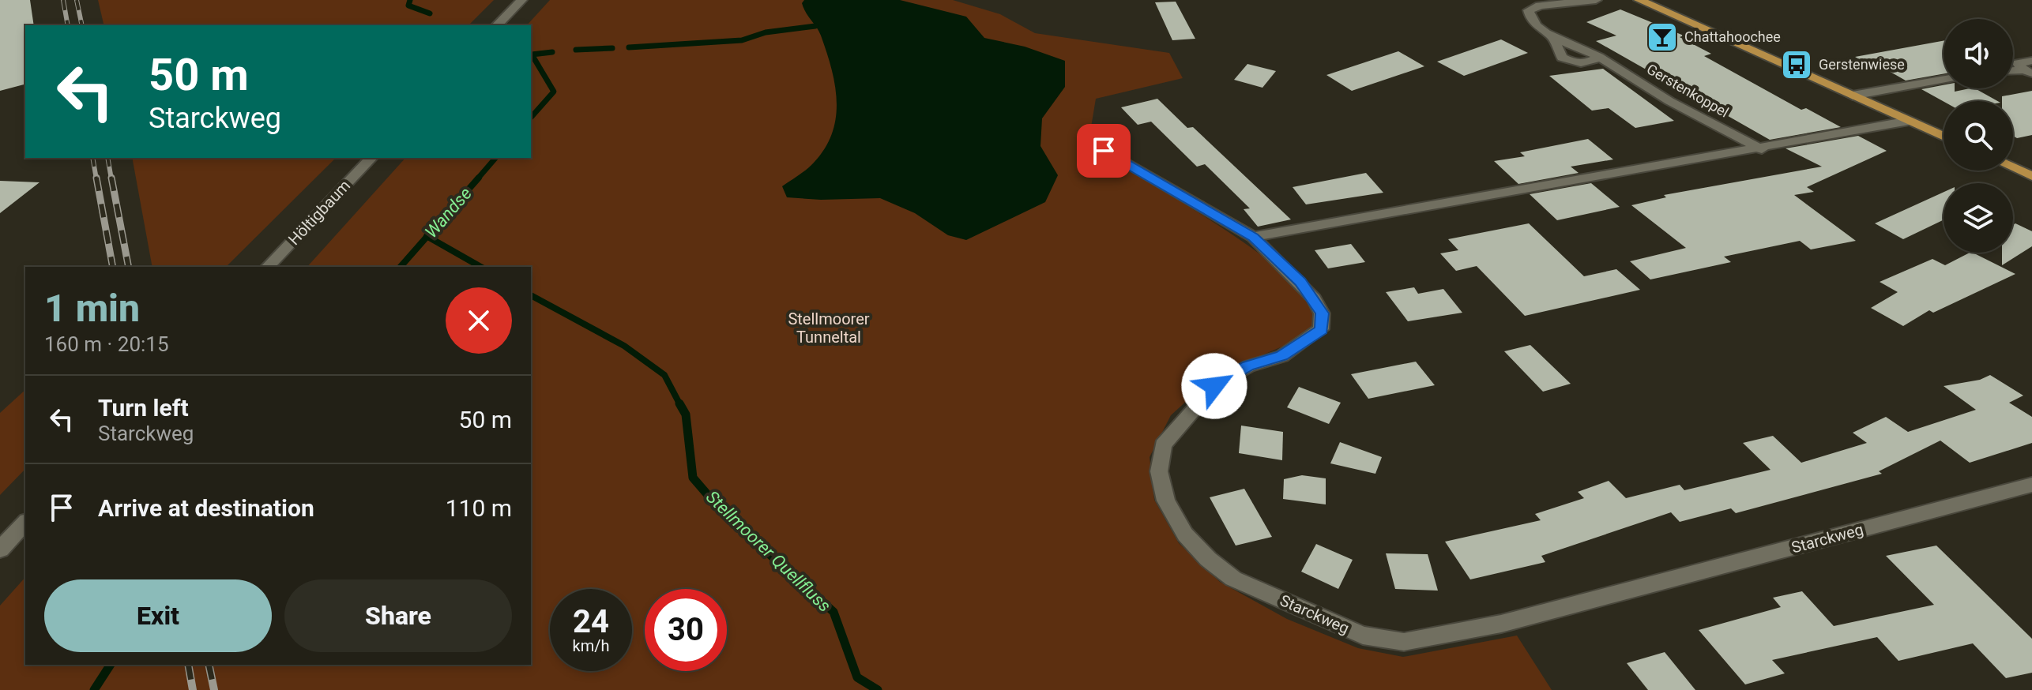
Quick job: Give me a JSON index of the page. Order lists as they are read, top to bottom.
{
  "streets": {
    "street": ["Gerstenkoppel", "Höltigbaum", "Starckweg"]
  },
  "water": ["Wandse", "Stellmoorer Quellfluss"],
  "parks": ["Stellmoorer Tunneltal"],
  "places": {
    "bar": ["Chattahoochee"],
    "bus stop": ["Gerstenwiese"]
  },
  "page": {
    "turn": ["50 m", "Starckweg"],
    "heading": ["1 min", "160 m · 20:15"],
    "list": [
      {
        "name": "Turn left",
        "note": "Starckweg",
        "value": "50 m"
      },
      {
        "name": "Arrive at destination",
        "value": "110 m"
      }
    ],
    "buttons": ["Exit", "Share"],
    "speed": "24 km/h",
    "limit": "30"
  }
}
